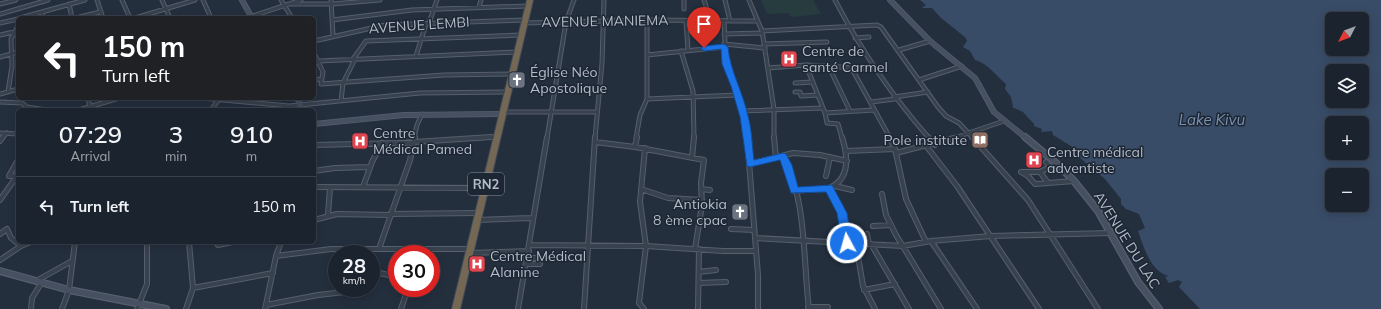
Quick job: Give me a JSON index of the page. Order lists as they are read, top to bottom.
{
  "streets": {
    "highway": ["RN2"],
    "main road": ["AVENUE DU LAC"],
    "street": ["AVENUE MANIEMA", "AVENUE LEMBI"]
  },
  "crossings": [
    ["AVENUE MANIEMA", "AVENUE LEMBI"],
    ["AVENUE MANIEMA", "RN2"],
    ["AVENUE LEMBI", "RN2"]
  ],
  "water": ["Lake Kivu"],
  "places": {
    "hospital": [
      "Centre de santé Carmel",
      "Centre Médical Pamed",
      "Centre médical adventiste",
      "Centre Médical Alanine"
    ],
    "church": ["Église Néo Apostolique", "Antiokia 8 ème cpac"],
    "library": ["Pole institute"]
  },
  "north": "bottom left",
  "page": {
    "map_buttons": ["+", "−"],
    "turn": ["150 m", "Turn left"],
    "eta": [
      "07:29",
      "Arrival",
      "3",
      "min",
      "910",
      "m"
    ],
    "list": [
      {
        "name": "Turn left",
        "value": "150 m"
      }
    ],
    "speed": "28 km/h",
    "limit": "30"
  }
}
